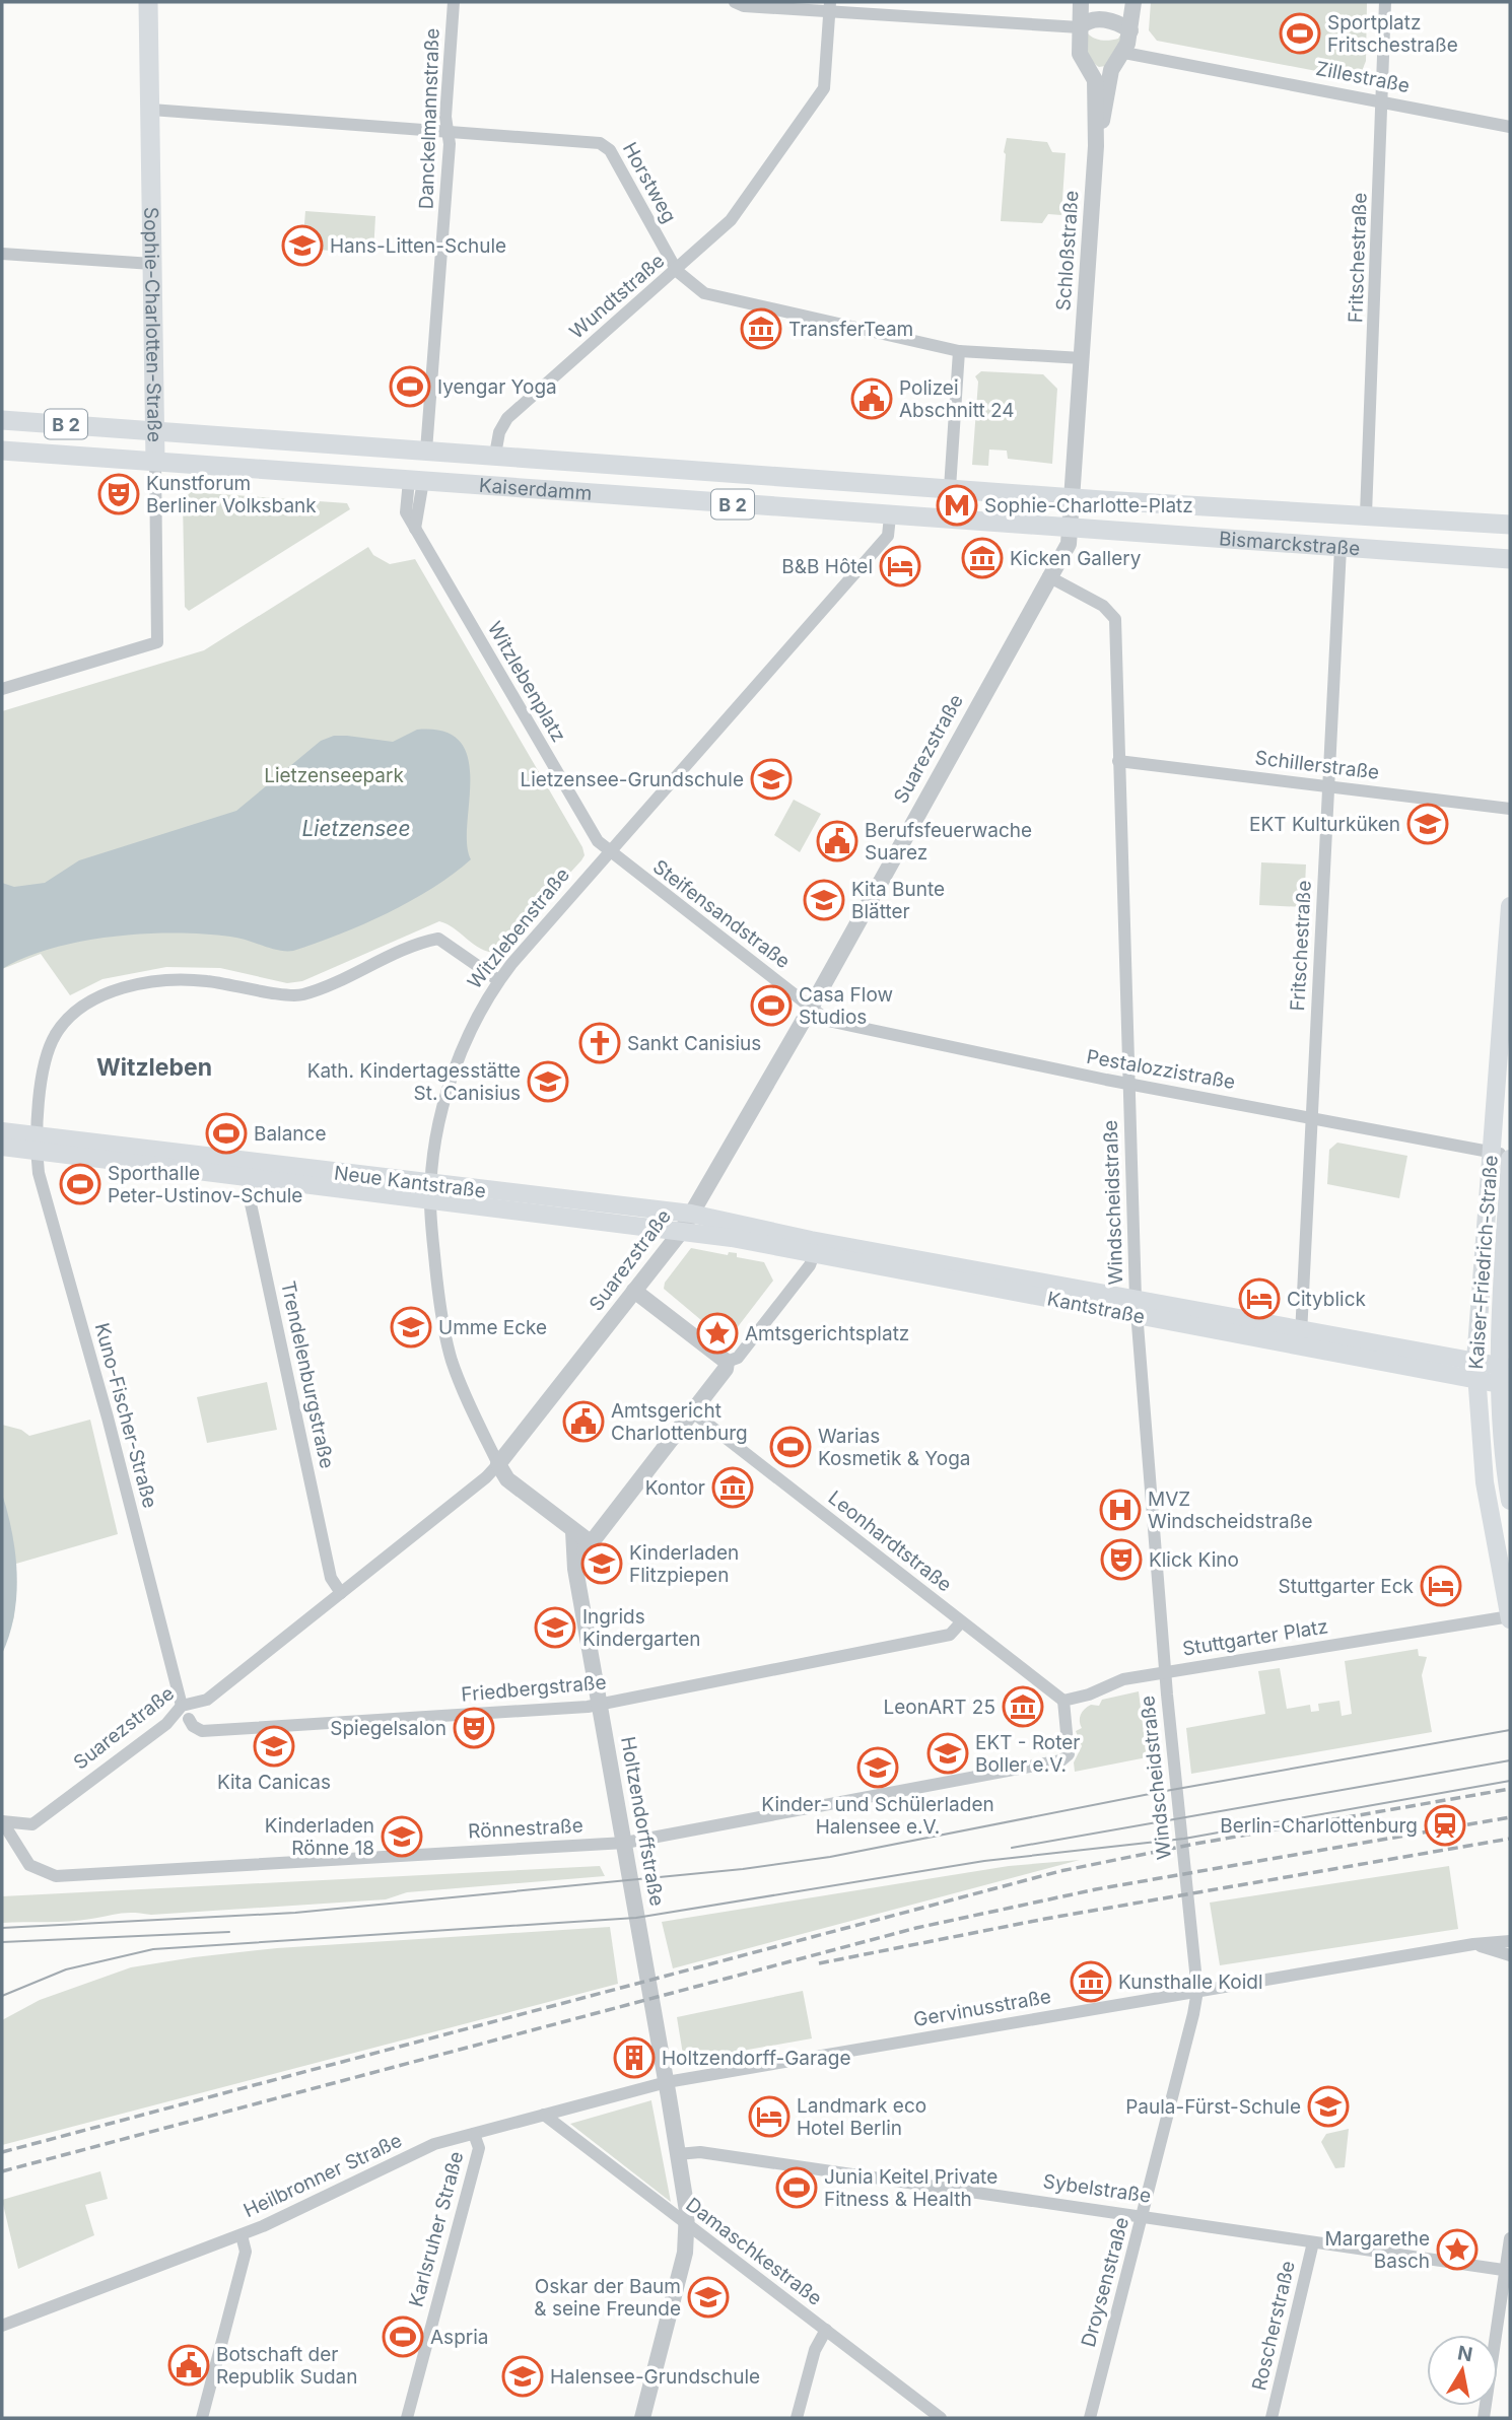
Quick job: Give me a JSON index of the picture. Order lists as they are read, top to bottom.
{
  "streets": {
    "main road": [
      "Sophie-Charlotten-Straße",
      "B 2",
      "Kaiserdamm",
      "Bismarckstraße",
      "Neue Kantstraße",
      "Kaiser-Friedrich-Straße",
      "Kantstraße"
    ],
    "street": [
      "Zillestraße",
      "Danckelmannstraße",
      "Horstweg",
      "Schloßstraße",
      "Fritschestraße",
      "Wundtstraße",
      "Witzlebenplatz",
      "Suarezstraße",
      "Schillerstraße",
      "Steifensandstraße",
      "Witzlebenstraße",
      "Pestalozzistraße",
      "Windscheidstraße",
      "Trendelenburgstraße",
      "Kuno-Fischer-Straße",
      "Leonhardtstraße",
      "Stuttgarter Platz",
      "Friedbergstraße",
      "Holtzendorffstraße",
      "Rönnestraße",
      "Gervinusstraße",
      "Heilbronner Straße",
      "Sybelstraße",
      "Karlsruher Straße",
      "Damaschkestraße",
      "Droysenstraße",
      "Roscherstraße"
    ]
  },
  "crossings": [
    ["Zillestraße", "Schloßstraße"],
    ["Zillestraße", "Fritschestraße"],
    ["Danckelmannstraße", "Horstweg"],
    ["Danckelmannstraße", "Kaiserdamm"],
    ["Horstweg", "Schloßstraße"],
    ["Horstweg", "Wundtstraße"],
    ["Horstweg", "Sophie-Charlotten-Straße"],
    ["Schloßstraße", "B 2"],
    ["Schloßstraße", "Bismarckstraße"],
    ["Schloßstraße", "Suarezstraße"],
    ["Fritschestraße", "Bismarckstraße"],
    ["Fritschestraße", "Schillerstraße"],
    ["Fritschestraße", "Pestalozzistraße"],
    ["Fritschestraße", "Kantstraße"],
    ["Wundtstraße", "Kaiserdamm"],
    ["Sophie-Charlotten-Straße", "Kaiserdamm"],
    ["B 2", "Kaiserdamm"],
    ["B 2", "Bismarckstraße"],
    ["B 2", "Suarezstraße"],
    ["Kaiserdamm", "Bismarckstraße"],
    ["Kaiserdamm", "Witzlebenplatz"],
    ["Kaiserdamm", "Suarezstraße"],
    ["Kaiserdamm", "Witzlebenstraße"],
    ["Bismarckstraße", "Suarezstraße"],
    ["Witzlebenplatz", "Steifensandstraße"],
    ["Witzlebenplatz", "Witzlebenstraße"],
    ["Suarezstraße", "Steifensandstraße"],
    ["Suarezstraße", "Witzlebenstraße"],
    ["Suarezstraße", "Pestalozzistraße"],
    ["Suarezstraße", "Neue Kantstraße"],
    ["Suarezstraße", "Windscheidstraße"],
    ["Suarezstraße", "Kantstraße"],
    ["Suarezstraße", "Trendelenburgstraße"],
    ["Suarezstraße", "Kuno-Fischer-Straße"],
    ["Suarezstraße", "Rönnestraße"],
    ["Schillerstraße", "Windscheidstraße"],
    ["Steifensandstraße", "Witzlebenstraße"],
    ["Steifensandstraße", "Pestalozzistraße"],
    ["Witzlebenstraße", "Neue Kantstraße"],
    ["Witzlebenstraße", "Kuno-Fischer-Straße"],
    ["Witzlebenstraße", "Holtzendorffstraße"],
    ["Pestalozzistraße", "Windscheidstraße"],
    ["Pestalozzistraße", "Kaiser-Friedrich-Straße"],
    ["Neue Kantstraße", "Kantstraße"],
    ["Neue Kantstraße", "Trendelenburgstraße"],
    ["Neue Kantstraße", "Kuno-Fischer-Straße"],
    ["Windscheidstraße", "Kantstraße"],
    ["Windscheidstraße", "Stuttgarter Platz"],
    ["Windscheidstraße", "Gervinusstraße"],
    ["Windscheidstraße", "Droysenstraße"],
    ["Kaiser-Friedrich-Straße", "Kantstraße"],
    ["Kaiser-Friedrich-Straße", "Stuttgarter Platz"],
    ["Leonhardtstraße", "Stuttgarter Platz"],
    ["Leonhardtstraße", "Friedbergstraße"],
    ["Leonhardtstraße", "Rönnestraße"],
    ["Stuttgarter Platz", "Rönnestraße"],
    ["Friedbergstraße", "Holtzendorffstraße"],
    ["Holtzendorffstraße", "Rönnestraße"],
    ["Holtzendorffstraße", "Gervinusstraße"],
    ["Holtzendorffstraße", "Heilbronner Straße"],
    ["Holtzendorffstraße", "Sybelstraße"],
    ["Holtzendorffstraße", "Damaschkestraße"],
    ["Gervinusstraße", "Heilbronner Straße"],
    ["Gervinusstraße", "Droysenstraße"],
    ["Heilbronner Straße", "Karlsruher Straße"],
    ["Heilbronner Straße", "Damaschkestraße"],
    ["Sybelstraße", "Droysenstraße"],
    ["Sybelstraße", "Roscherstraße"]
  ],
  "districts": ["Witzleben"],
  "water": ["Lietzensee"],
  "parks": ["Lietzenseepark"],
  "places": {
    "sports": [
      "Sportplatz Fritschestraße",
      "Iyengar Yoga",
      "Casa Flow Studios",
      "Balance",
      "Sporthalle Peter-Ustinov-Schule",
      "Warias Kosmetik & Yoga",
      "Junia Keitel Private Fitness & Health",
      "Aspria"
    ],
    "school or university": [
      "Hans-Litten-Schule",
      "Lietzensee-Grundschule",
      "EKT Kulturküken",
      "Kita Bunte Blätter",
      "Kath. Kindertagesstätte St. Canisius",
      "Umme Ecke",
      "Kinderladen Flitzpiepen",
      "Ingrids Kindergarten",
      "Kita Canicas",
      "EKT - Roter Boller e.V.",
      "Kinder- und Schülerladen Halensee e.V.",
      "Kinderladen Rönne 18",
      "Paula-Fürst-Schule",
      "Oskar der Baum & seine Freunde",
      "Halensee-Grundschule"
    ],
    "museum": [
      "TransferTeam",
      "Kicken Gallery",
      "Kontor",
      "LeonART 25",
      "Kunsthalle Koidl"
    ],
    "public building": [
      "Polizei Abschnitt 24",
      "Berufsfeuerwache Suarez",
      "Amtsgericht Charlottenburg",
      "Botschaft der Republik Sudan"
    ],
    "theatre": ["Kunstforum Berliner Volksbank", "Klick Kino", "Spiegelsalon"],
    "metro station": ["Sophie-Charlotte-Platz"],
    "hotel": [
      "B&B Hôtel",
      "Cityblick",
      "Stuttgarter Eck",
      "Landmark eco Hotel Berlin"
    ],
    "church": ["Sankt Canisius"],
    "place": ["Amtsgerichtsplatz", "Margarethe Basch"],
    "hospital": ["MVZ Windscheidstraße"],
    "station": ["Berlin-Charlottenburg"],
    "building": ["Holtzendorff-Garage"]
  },
  "north": "top"
}
